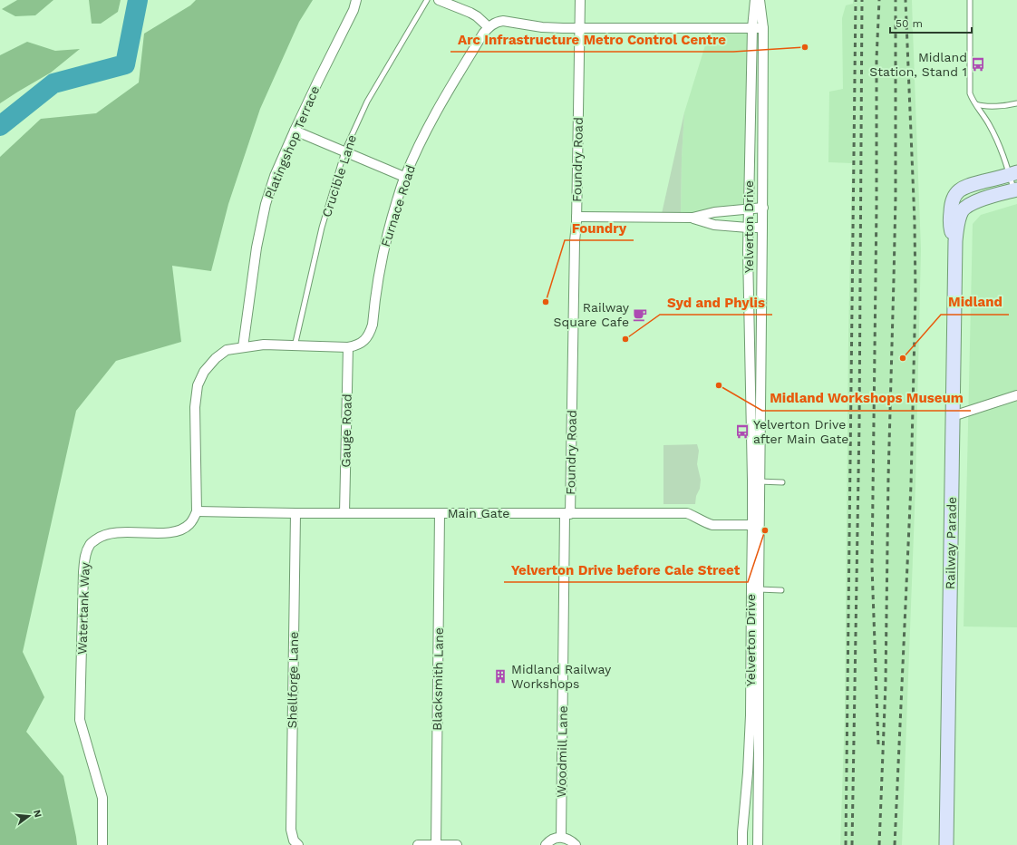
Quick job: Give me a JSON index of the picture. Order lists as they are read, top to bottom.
{
  "streets": {
    "street": [
      "Platingshop Terrace",
      "Foundry Road",
      "Furnace Road",
      "Yelverton Drive",
      "Gauge Road",
      "Main Gate",
      "Railway Parade",
      "Watertank Way",
      "Blacksmith Lane",
      "Shellforge Lane",
      "Woodmill Lane"
    ],
    "lane": ["Crucible Lane"]
  },
  "crossings": [
    ["Foundry Road", "Main Gate"],
    ["Foundry Road", "Woodmill Lane"],
    ["Furnace Road", "Gauge Road"],
    ["Yelverton Drive", "Main Gate"],
    ["Gauge Road", "Main Gate"],
    ["Main Gate", "Watertank Way"],
    ["Main Gate", "Blacksmith Lane"],
    ["Main Gate", "Shellforge Lane"],
    ["Main Gate", "Woodmill Lane"]
  ],
  "places": {
    "other": [
      "Arc Infrastructure Metro Control Centre",
      "Foundry",
      "Syd and Phylis",
      "Midland",
      "Midland Workshops Museum",
      "Yelverton Drive before Cale Street"
    ],
    "bus stop": ["Midland Station, Stand 1", "Yelverton Drive after Main Gate"],
    "cafe": ["Railway Square Cafe"],
    "building": ["Midland Railway Workshops"]
  },
  "scale_bar": "50 m",
  "north": "right"
}
